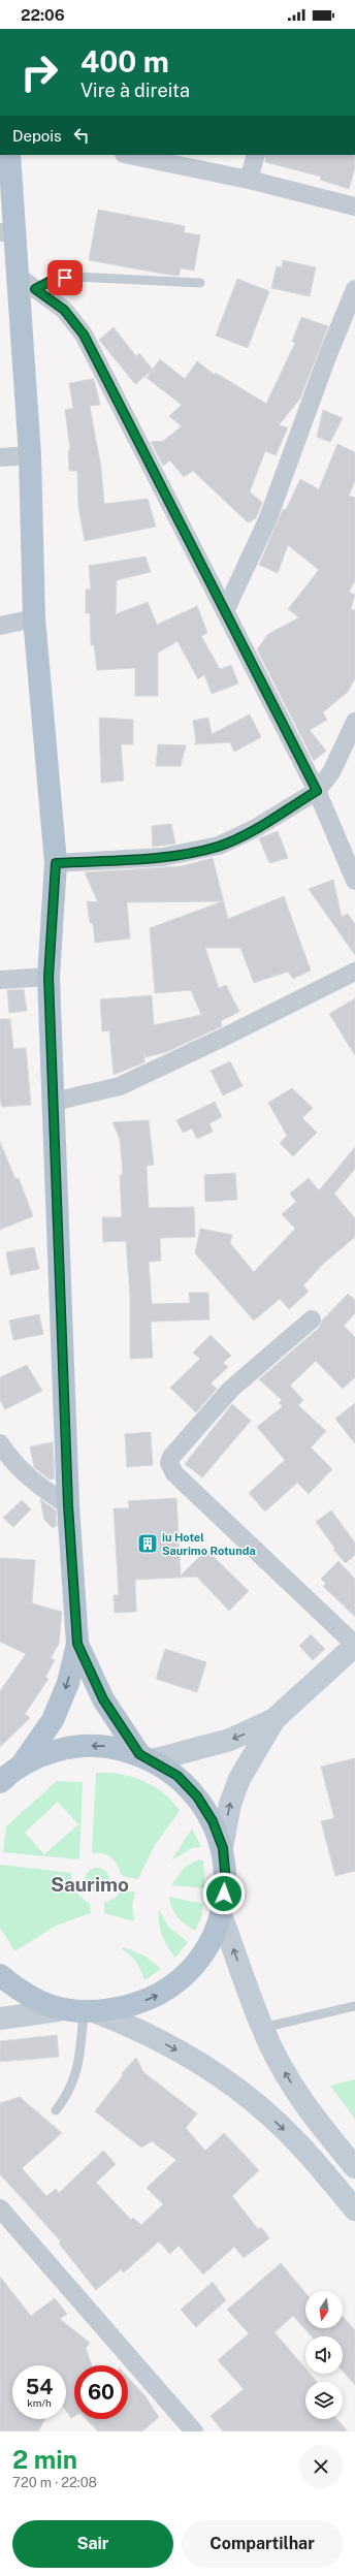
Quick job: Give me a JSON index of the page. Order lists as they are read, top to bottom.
{
  "districts": ["Saurimo"],
  "places": {
    "building": ["iu Hotel Saurimo Rotunda"]
  },
  "north": "bottom",
  "page": {
    "status": "22:06",
    "turn": ["400 m", "Vire à direita"],
    "then": "Depois",
    "speed": "54 km/h",
    "limit": "60",
    "heading": ["2 min", "720 m · 22:08"],
    "buttons": ["Sair", "Compartilhar"]
  }
}
